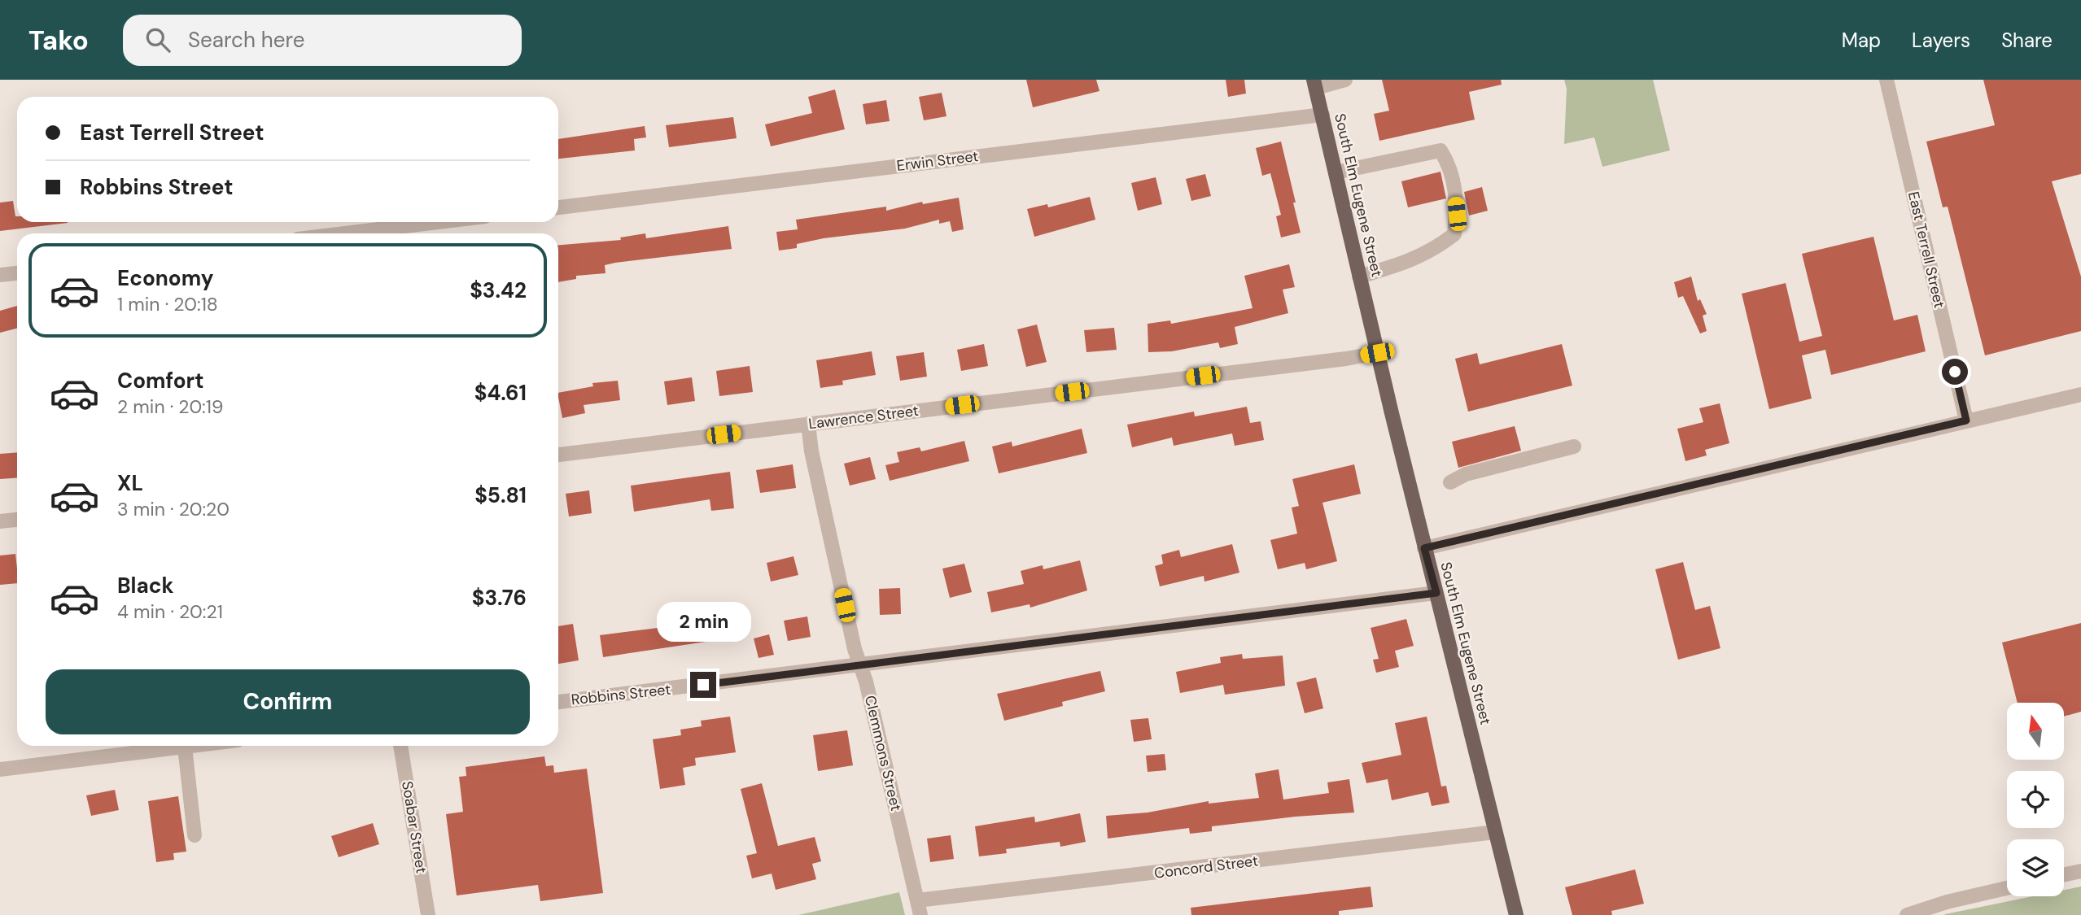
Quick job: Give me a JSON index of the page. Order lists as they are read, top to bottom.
{
  "streets": {
    "main road": ["South Elm Eugene Street"],
    "street": [
      "Erwin Street",
      "East Terrell Street",
      "Lawrence Street",
      "Robbins Street",
      "Clemmons Street",
      "Soabar Street",
      "Concord Street"
    ]
  },
  "crossings": [
    ["Erwin Street", "South Elm Eugene Street"],
    ["South Elm Eugene Street", "Lawrence Street"],
    ["South Elm Eugene Street", "Robbins Street"],
    ["South Elm Eugene Street", "Concord Street"],
    ["Lawrence Street", "Clemmons Street"],
    ["Robbins Street", "Clemmons Street"],
    ["Clemmons Street", "Concord Street"]
  ],
  "north": "top",
  "page": {
    "header": "Tako",
    "search": "Search here",
    "nav": ["Map", "Layers", "Share"],
    "banner": ["East Terrell Street", "Robbins Street"],
    "list": [
      {
        "name": "Economy",
        "note": "1 min · 20:18",
        "value": "$3.42"
      },
      {
        "name": "Comfort",
        "note": "2 min · 20:19",
        "value": "$4.61"
      },
      {
        "name": "XL",
        "note": "3 min · 20:20",
        "value": "$5.81"
      },
      {
        "name": "Black",
        "note": "4 min · 20:21",
        "value": "$3.76"
      }
    ],
    "bubble": "2 min",
    "buttons": "Confirm"
  }
}
